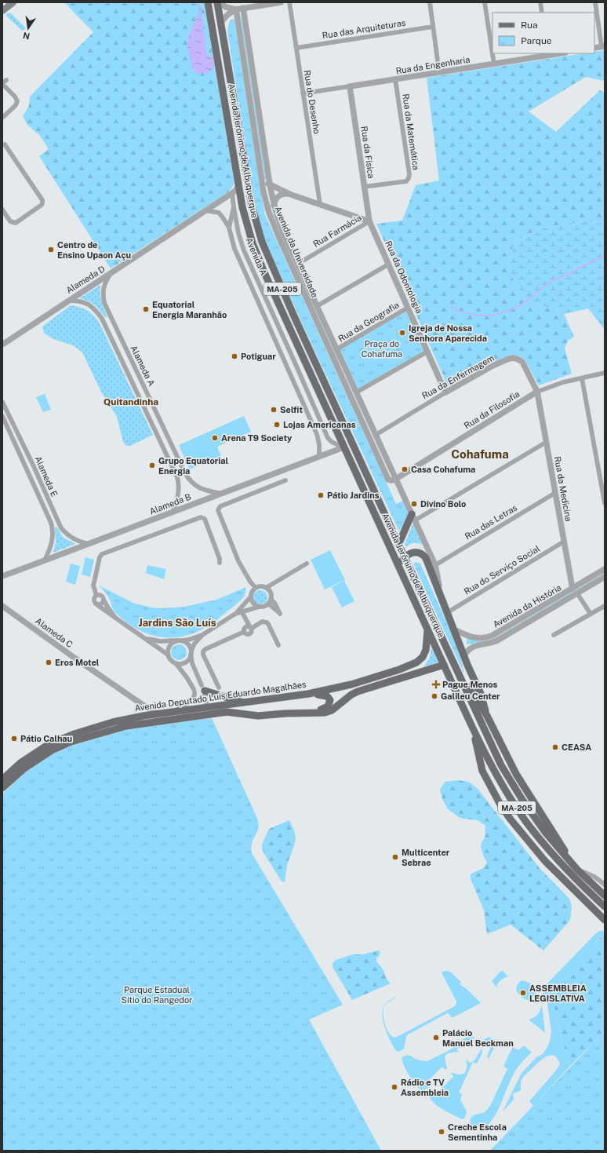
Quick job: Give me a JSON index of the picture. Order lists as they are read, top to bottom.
{
  "streets": {
    "main road": [
      "Avenida Jerônimo de Albuquerque",
      "Avenida da Universidade",
      "MA-205",
      "Avenida Deputado Luís Eduardo Magalhães"
    ],
    "street": [
      "Rua das Arquiteturas",
      "Rua da Engenharia",
      "Rua do Desenho",
      "Rua da Matemática",
      "Rua da Física",
      "Rua Farmácia",
      "Avenida A",
      "Rua da Odontologia",
      "Alameda D",
      "Rua da Geografia",
      "Alameda A",
      "Rua da Enfermagem",
      "Rua da Filosofia",
      "Alameda E",
      "Rua da Medicina",
      "Alameda B",
      "Rua das Letras",
      "Rua do Serviço Social",
      "Avenida da História",
      "Alameda C"
    ]
  },
  "crossings": [
    ["Rua das Arquiteturas", "Rua do Desenho"],
    ["Rua da Engenharia", "Rua do Desenho"],
    ["Rua da Engenharia", "Rua da Matemática"],
    ["Rua da Engenharia", "Rua da Física"],
    ["Rua da Matemática", "Rua da Física"],
    ["Avenida Jerônimo de Albuquerque", "Avenida da Universidade"],
    ["Avenida Jerônimo de Albuquerque", "Avenida A"],
    ["Avenida Jerônimo de Albuquerque", "Alameda D"],
    ["Avenida Jerônimo de Albuquerque", "MA-205"],
    ["Avenida Jerônimo de Albuquerque", "Alameda B"],
    ["Avenida Jerônimo de Albuquerque", "Avenida Deputado Luís Eduardo Magalhães"],
    ["Rua da Física", "Rua Farmácia"],
    ["Rua da Física", "Rua da Odontologia"],
    ["Rua Farmácia", "Avenida da Universidade"],
    ["Rua Farmácia", "Rua da Odontologia"],
    ["Avenida da Universidade", "Rua da Geografia"],
    ["Avenida da Universidade", "Rua da Enfermagem"],
    ["Avenida da Universidade", "Rua da Filosofia"],
    ["Avenida da Universidade", "Rua das Letras"],
    ["Avenida da Universidade", "Rua do Serviço Social"],
    ["Avenida da Universidade", "Avenida da História"],
    ["Avenida A", "Alameda D"],
    ["Avenida A", "Alameda B"],
    ["Rua da Odontologia", "Rua da Geografia"],
    ["Rua da Odontologia", "Rua da Enfermagem"],
    ["Alameda D", "Alameda A"],
    ["Alameda A", "Alameda B"],
    ["Rua da Enfermagem", "Rua da Filosofia"],
    ["Rua da Enfermagem", "Rua da Medicina"],
    ["Rua da Filosofia", "Rua da Medicina"],
    ["Alameda E", "Alameda B"],
    ["Rua da Medicina", "Rua das Letras"],
    ["Rua da Medicina", "Rua do Serviço Social"],
    ["Rua da Medicina", "Avenida da História"],
    ["Alameda C", "Avenida Deputado Luís Eduardo Magalhães"]
  ],
  "districts": ["Quitandinha", "Cohafuma", "Jardins São Luís"],
  "parks": ["Praça do Cohafuma", "Parque Estadual Sítio do Rangedor"],
  "places": {
    "other": [
      "Centro de Ensino Upaon Açu",
      "Equatorial Energia Maranhão",
      "Igreja de Nossa Senhora Aparecida",
      "Potiguar",
      "Selfit",
      "Lojas Americanas",
      "Arena T9 Society",
      "Grupo Equatorial Energia",
      "Casa Cohafuma",
      "Pátio Jardins",
      "Divino Bolo",
      "Eros Motel",
      "Galileu Center",
      "Pátio Calhau",
      "CEASA",
      "Multicenter Sebrae",
      "ASSEMBLEIA LEGISLATIVA",
      "Palácio Manuel Beckman",
      "Rádio e TV Assembleia",
      "Creche Escola Sementinha"
    ],
    "health": ["Pague Menos"]
  },
  "legend": ["Rua", "Parque"],
  "north": "bottom"
}
